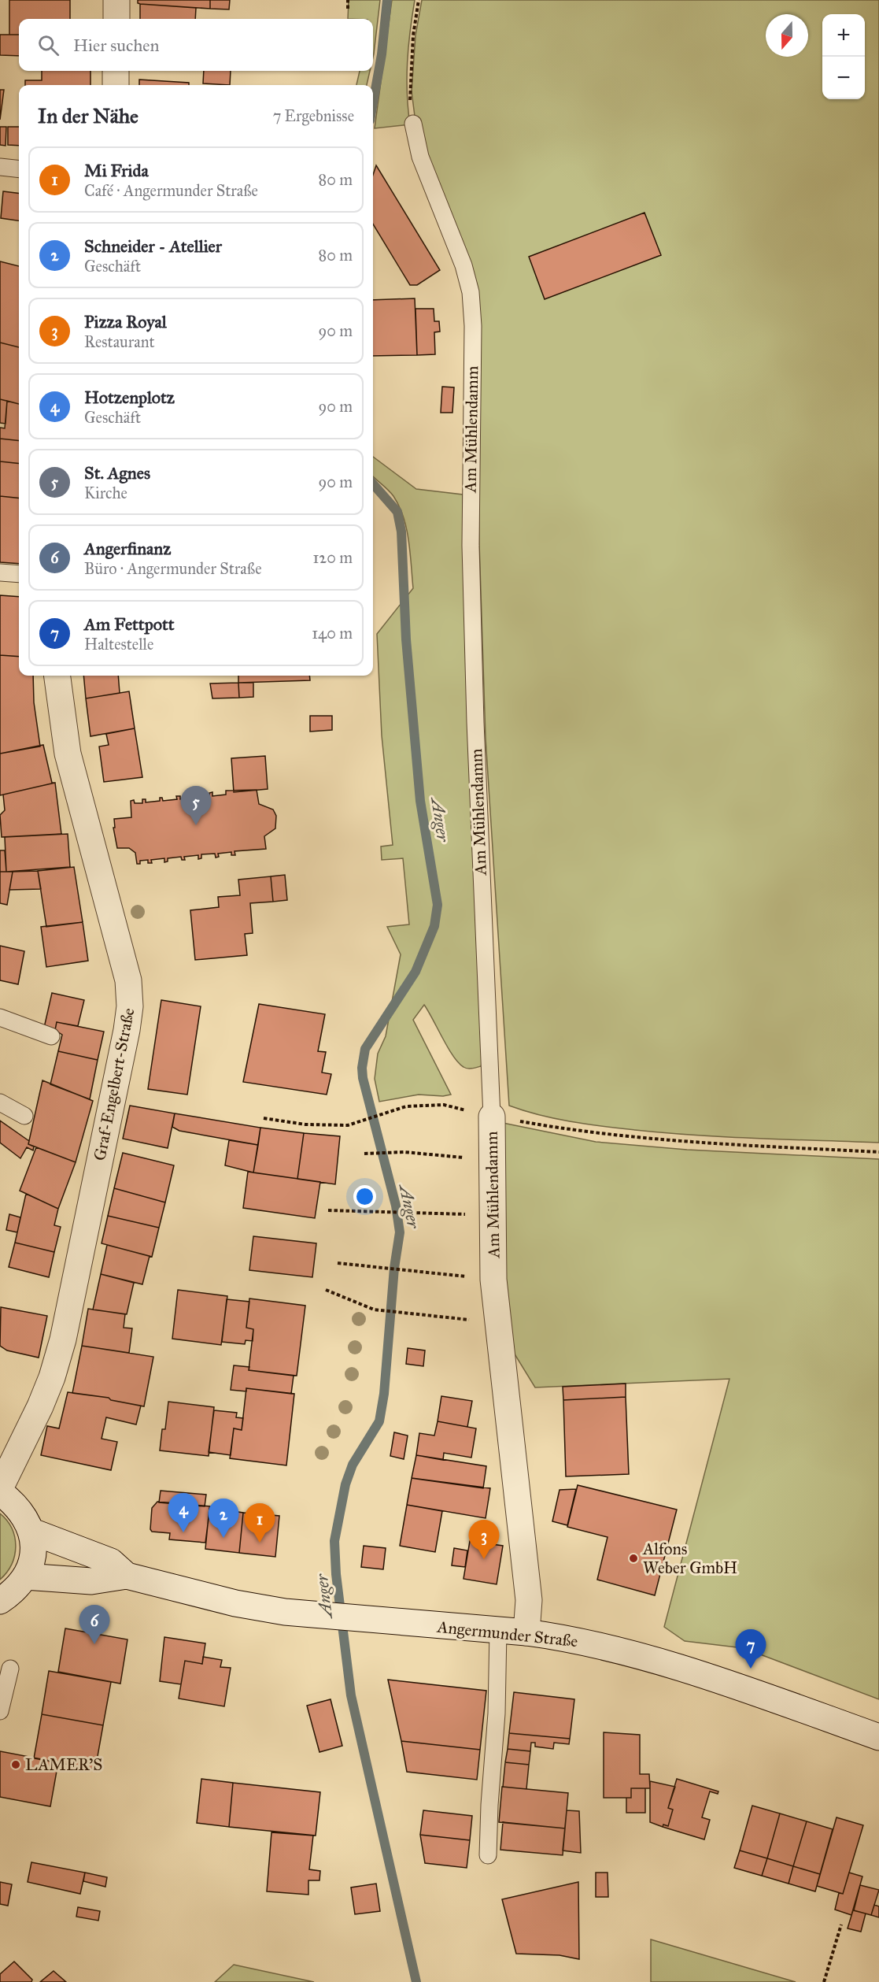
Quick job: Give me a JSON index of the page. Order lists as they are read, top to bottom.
{
  "streets": {
    "street": ["Am Mühlendamm", "Graf-Engelbert-Straße", "Angermunder Straße"]
  },
  "crossings": [
    ["Am Mühlendamm", "Angermunder Straße"]
  ],
  "water": ["Anger"],
  "places": ["Alfons Weber GmbH", "LAMER'S"],
  "north": "bottom",
  "page": {
    "map_buttons": ["+", "−"],
    "search": "Hier suchen",
    "heading": ["In der Nähe", "7 Ergebnisse"],
    "list": [
      {
        "mark": "1",
        "name": "Mi Frida",
        "note": "Café · Angermunder Straße",
        "value": "80 m"
      },
      {
        "mark": "2",
        "name": "Schneider - Atellier",
        "note": "Geschäft",
        "value": "80 m"
      },
      {
        "mark": "3",
        "name": "Pizza Royal",
        "note": "Restaurant",
        "value": "90 m"
      },
      {
        "mark": "4",
        "name": "Hotzenplotz",
        "note": "Geschäft",
        "value": "90 m"
      },
      {
        "mark": "5",
        "name": "St. Agnes",
        "note": "Kirche",
        "value": "90 m"
      },
      {
        "mark": "6",
        "name": "Angerfinanz",
        "note": "Büro · Angermunder Straße",
        "value": "120 m"
      },
      {
        "mark": "7",
        "name": "Am Fettpott",
        "note": "Haltestelle",
        "value": "140 m"
      }
    ],
    "pins": [
      "5",
      "4",
      "2",
      "1",
      "3",
      "6",
      "7"
    ]
  }
}
